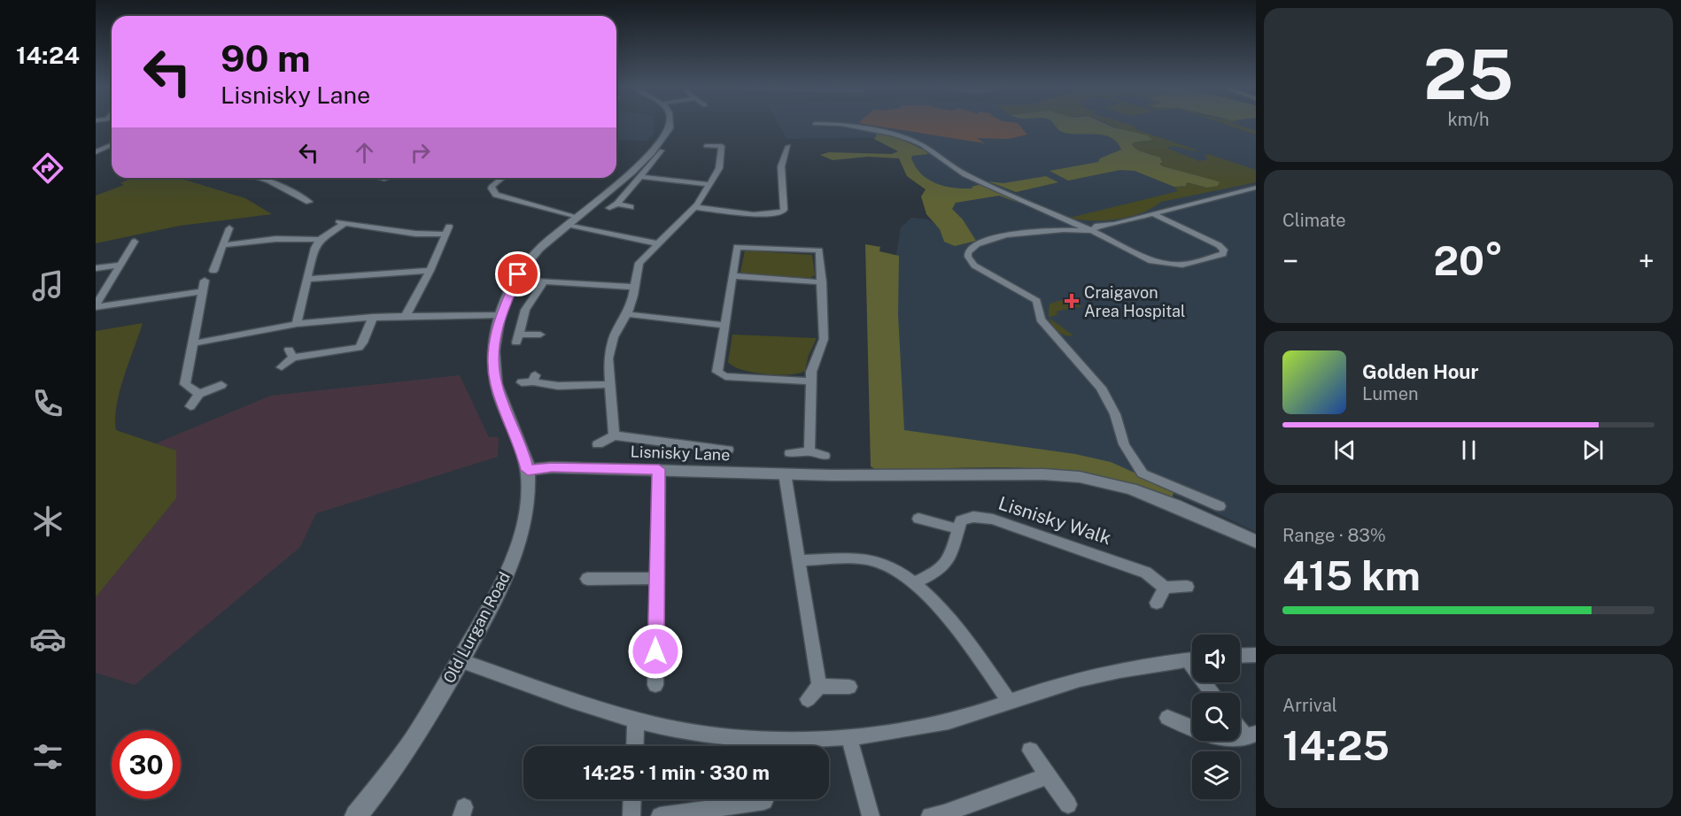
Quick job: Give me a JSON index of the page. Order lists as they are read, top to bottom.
{
  "streets": {
    "street": ["Lisnisky Lane", "Lisnisky Walk", "Old Lurgan Road"]
  },
  "crossings": [
    ["Lisnisky Lane", "Old Lurgan Road"]
  ],
  "places": {
    "health": ["Craigavon Area Hospital"]
  },
  "page": {
    "tabs": "14:24",
    "tile": [
      ["25", "km/h"],
      "Climate",
      ["Range · 83%", "415 km"],
      ["Arrival", "14:25"]
    ],
    "turn": ["90 m", "Lisnisky Lane"],
    "heat": ["−", "20°", "+"],
    "song": ["Golden Hour", "Lumen"],
    "limit": "30",
    "trip": "14:25 · 1 min · 330 m"
  }
}
